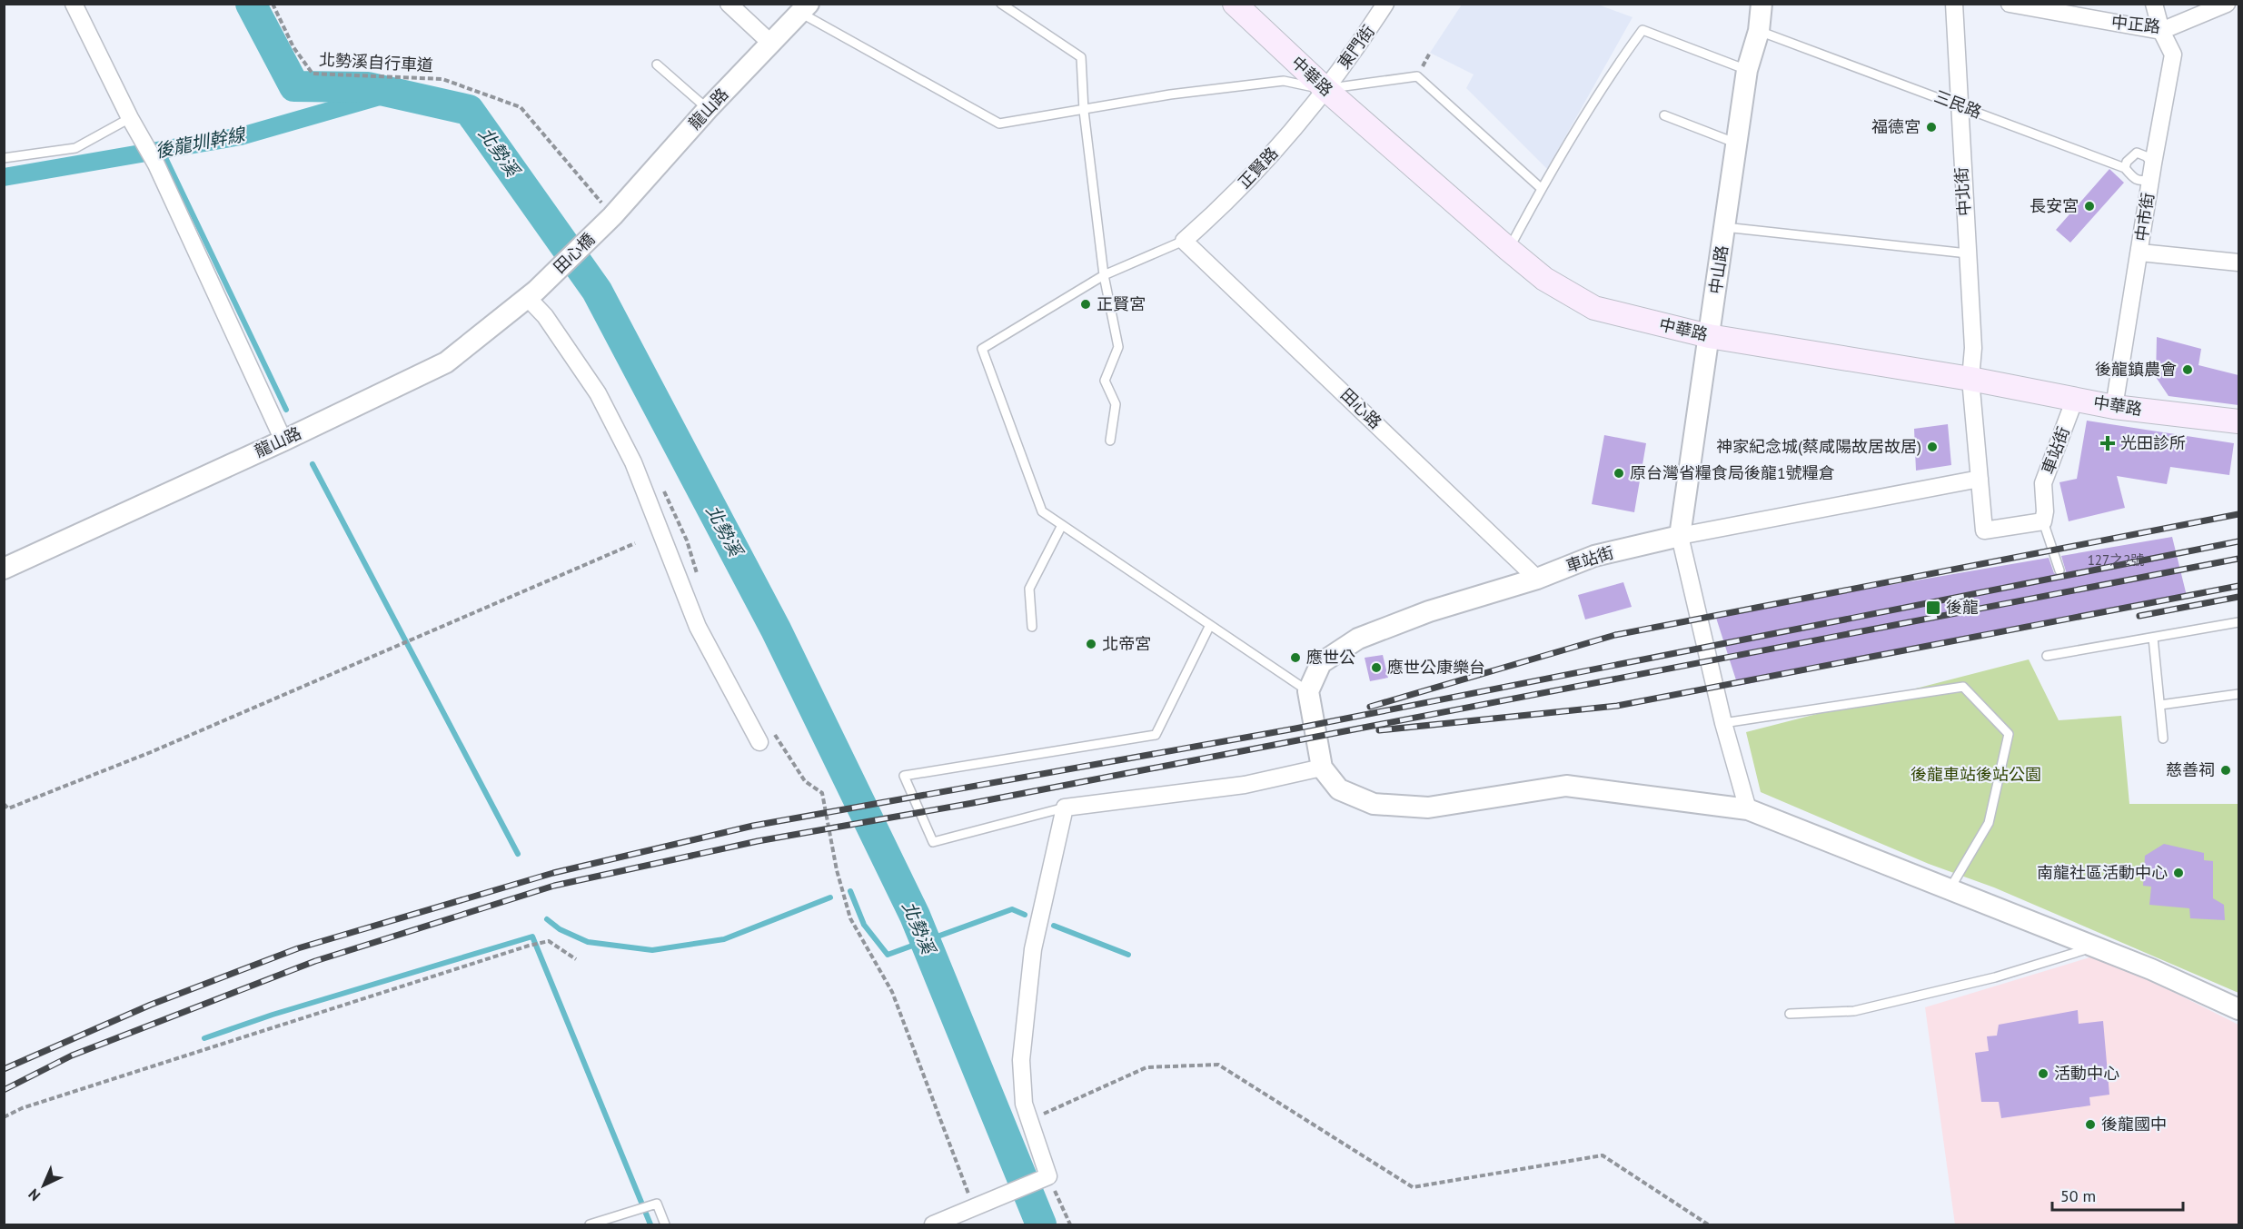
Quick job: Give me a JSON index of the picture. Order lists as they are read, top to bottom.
{
  "streets": {
    "main road": ["中華路"],
    "street": [
      "中正路",
      "東門街",
      "龍山路",
      "正賢路",
      "中北街",
      "中市街",
      "田心橋",
      "中山路",
      "田心路",
      "車站街"
    ],
    "lane": ["三民路"],
    "path": ["北勢溪自行車道"]
  },
  "crossings": [
    ["中正路", "中市街"],
    ["東門街", "中華路"],
    ["東門街", "正賢路"],
    ["北勢溪自行車道", "龍山路"],
    ["北勢溪自行車道", "田心橋"],
    ["中華路", "正賢路"],
    ["中華路", "中北街"],
    ["中華路", "中市街"],
    ["中華路", "中山路"],
    ["中華路", "車站街"],
    ["三民路", "中北街"],
    ["三民路", "中市街"],
    ["三民路", "中山路"],
    ["龍山路", "田心橋"],
    ["正賢路", "田心路"],
    ["中山路", "車站街"],
    ["田心路", "車站街"]
  ],
  "water": ["後龍圳幹線", "北勢溪"],
  "parks": ["後龍車站後站公園"],
  "places": {
    "other": [
      "福德宮",
      "長安宮",
      "正賢宮",
      "後龍鎮農會",
      "神家紀念城(蔡咸陽故居故居)",
      "原台灣省糧食局後龍1號糧倉",
      "北帝宮",
      "應世公",
      "應世公康樂台",
      "慈善祠",
      "南龍社區活動中心",
      "活動中心",
      "後龍國中"
    ],
    "health": ["光田診所"],
    "transit": ["後龍"]
  },
  "house_numbers": ["127之2號"],
  "scale_bar": "50 m",
  "north": "bottom left"
}
